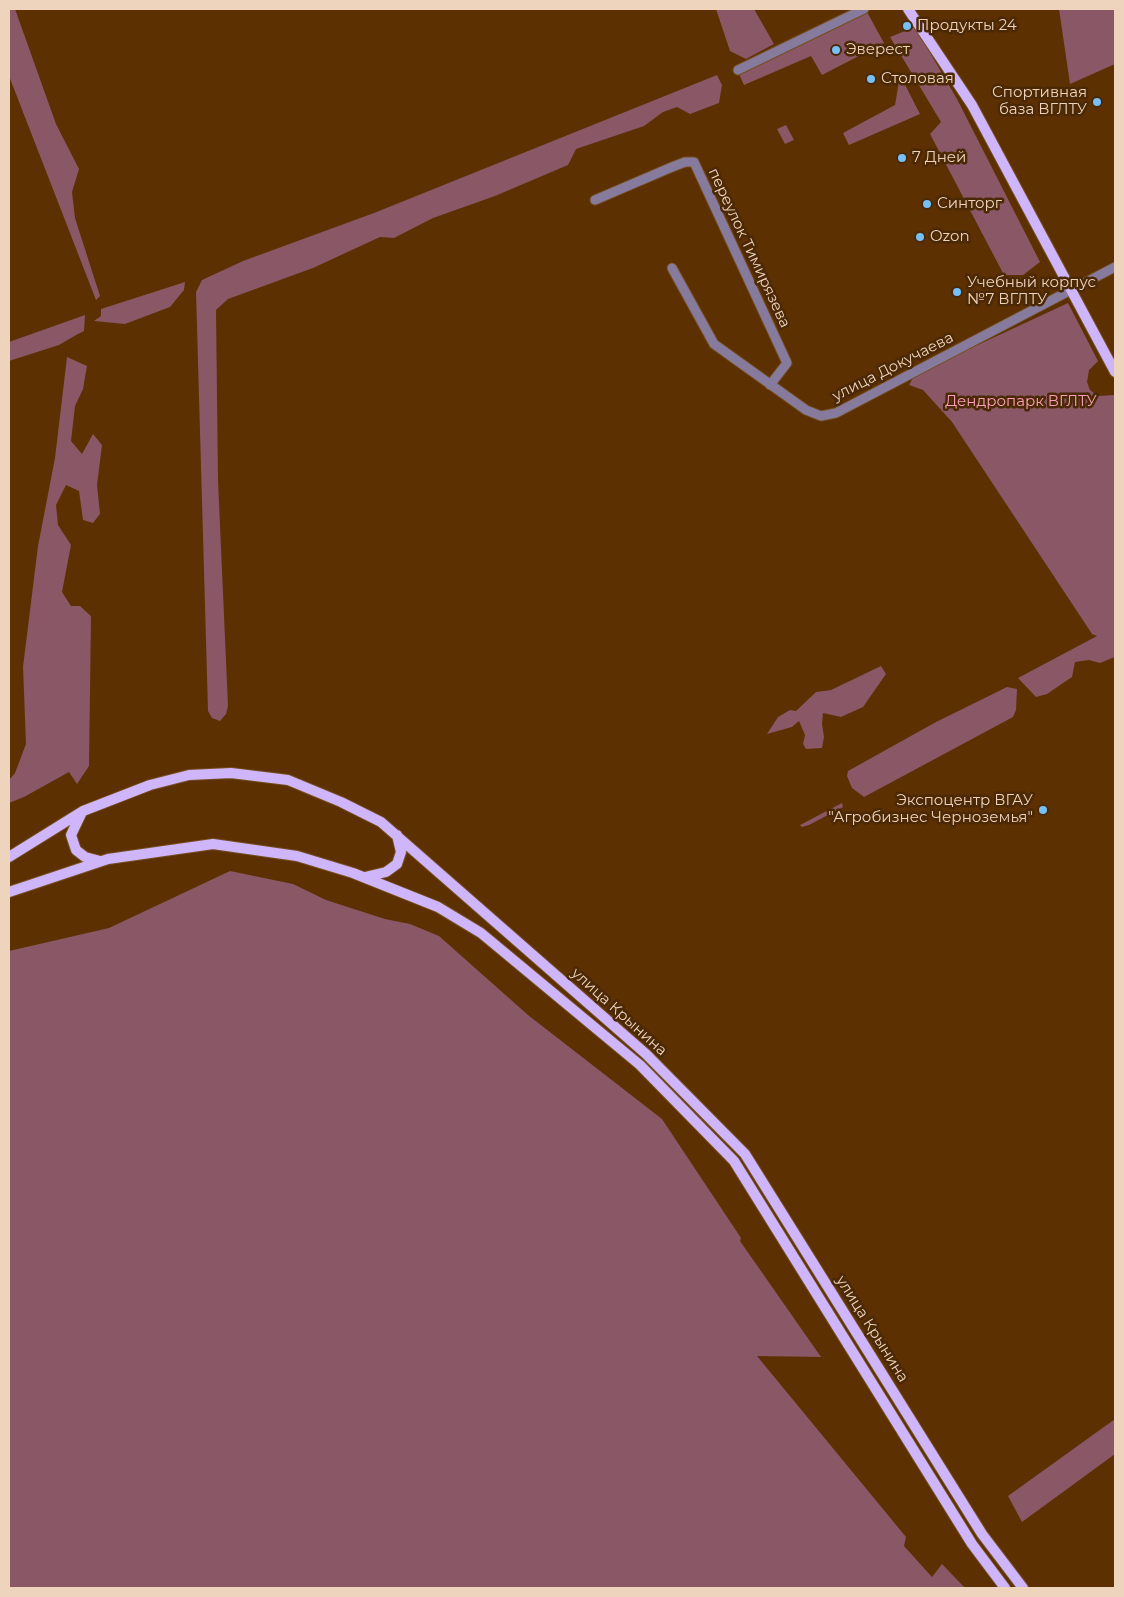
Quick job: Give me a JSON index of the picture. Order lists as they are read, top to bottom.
{
  "streets": {
    "main road": ["улица Крынина"],
    "street": ["переулок Тимирязева", "улица Докучаева"]
  },
  "crossings": [
    ["переулок Тимирязева", "улица Докучаева"]
  ],
  "parks": ["Дендропарк ВГЛТУ"],
  "places": [
    "Продукты 24",
    "Эверест",
    "Столовая",
    "Спортивная база ВГЛТУ",
    "7 Дней",
    "Синторг",
    "Ozon",
    "Учебный корпус №7 ВГЛТУ",
    "Экспоцентр ВГАУ \"Агробизнес Черноземья\""
  ]
}
